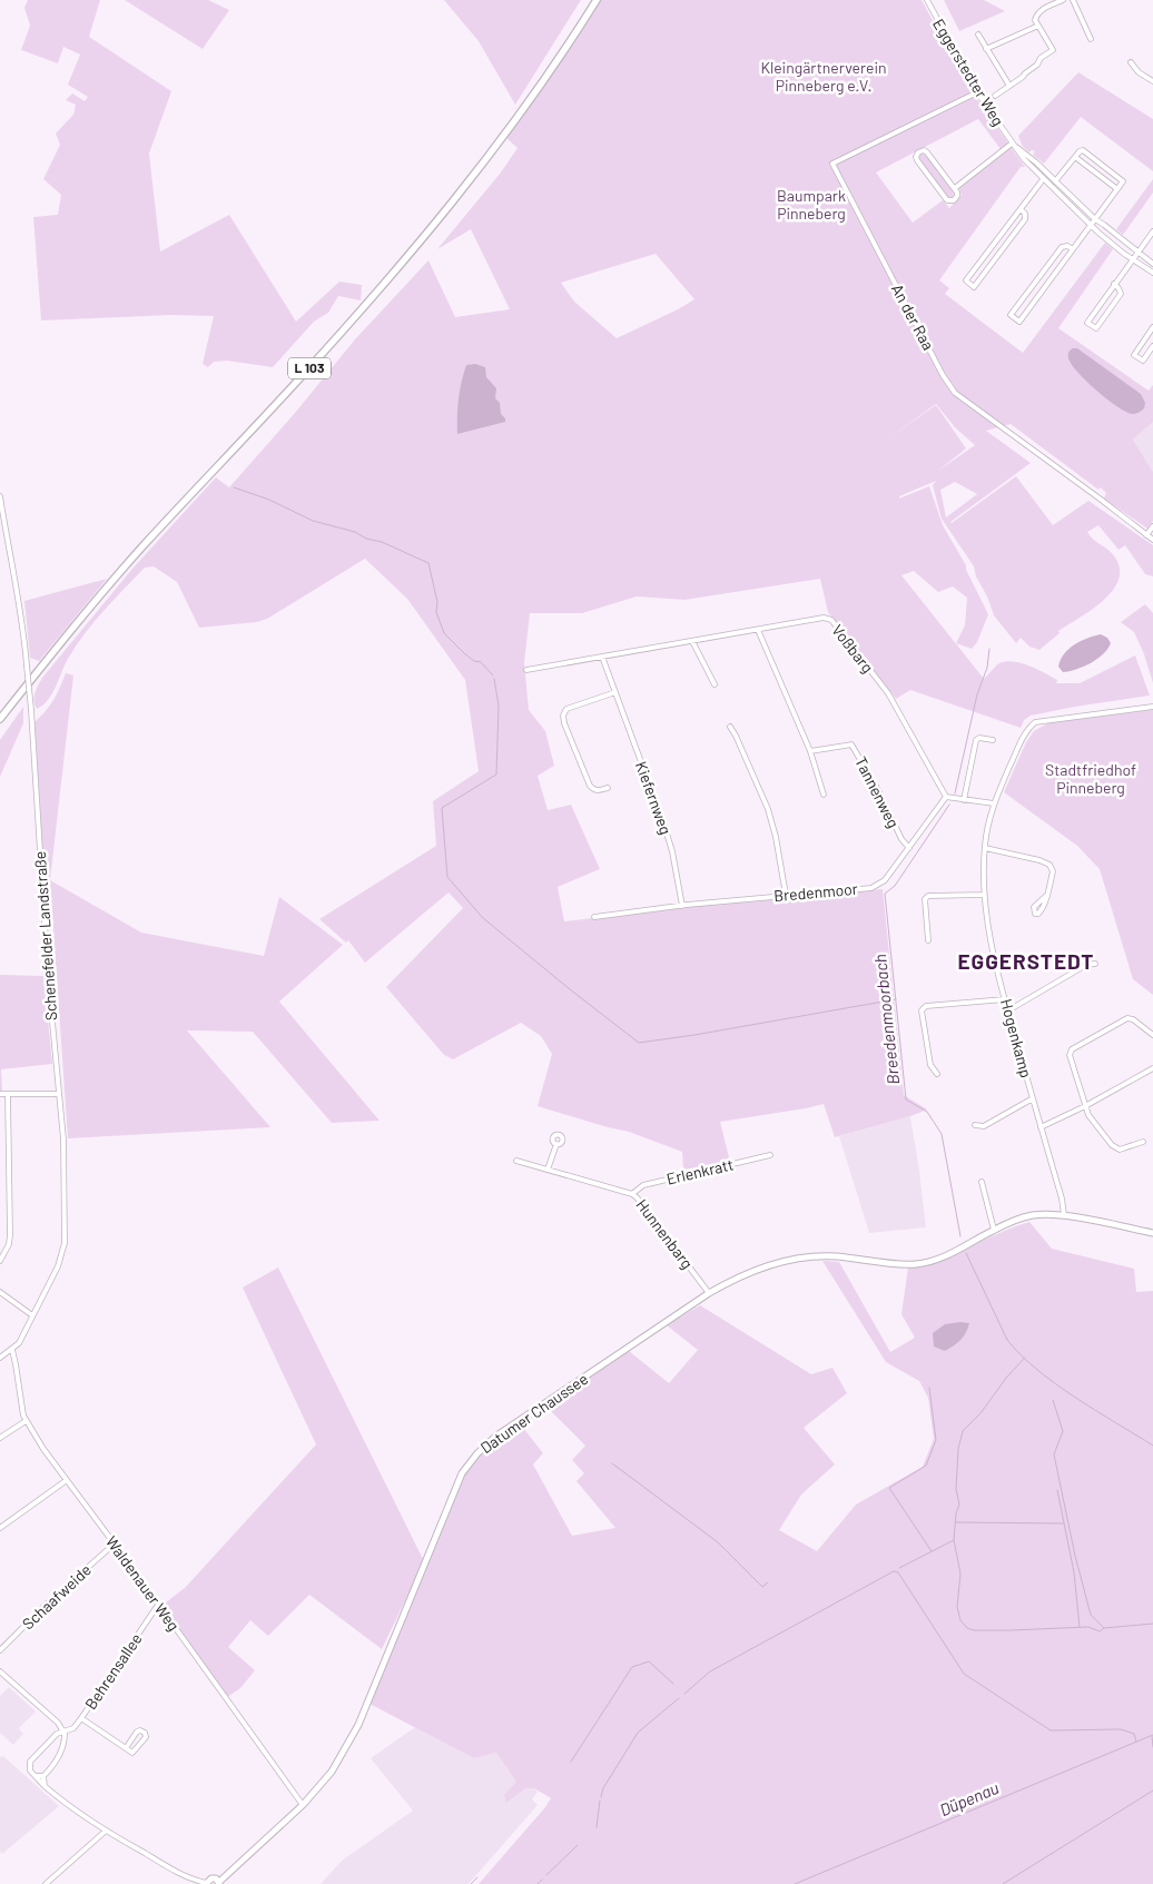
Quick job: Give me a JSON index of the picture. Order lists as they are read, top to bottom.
{
  "streets": {
    "main road": ["L 103"],
    "street": [
      "Eggerstedter Weg",
      "An der Raa",
      "Voßbarg",
      "Tannenweg",
      "Kiefernweg",
      "Bredenmoor",
      "Schenefelder Landstraße",
      "Hogenkamp",
      "Erlenkratt",
      "Hunnenbarg",
      "Datumer Chaussee",
      "Waldenauer Weg",
      "Schaafweide",
      "Behrensallee"
    ]
  },
  "crossings": [
    ["Eggerstedter Weg", "An der Raa"],
    ["Voßbarg", "Kiefernweg"],
    ["Voßbarg", "Bredenmoor"],
    ["Tannenweg", "Bredenmoor"],
    ["Kiefernweg", "Bredenmoor"],
    ["Schenefelder Landstraße", "Waldenauer Weg"],
    ["Hogenkamp", "Datumer Chaussee"],
    ["Erlenkratt", "Hunnenbarg"],
    ["Hunnenbarg", "Datumer Chaussee"],
    ["Datumer Chaussee", "Waldenauer Weg"],
    ["Waldenauer Weg", "Schaafweide"],
    ["Waldenauer Weg", "Behrensallee"]
  ],
  "districts": ["EGGERSTEDT"],
  "water": ["Breedenmoorbach", "Düpenau"],
  "parks": ["Kleingärtnerverein Pinneberg e.V.", "Baumpark Pinneberg", "Stadtfriedhof Pinneberg"]
}
